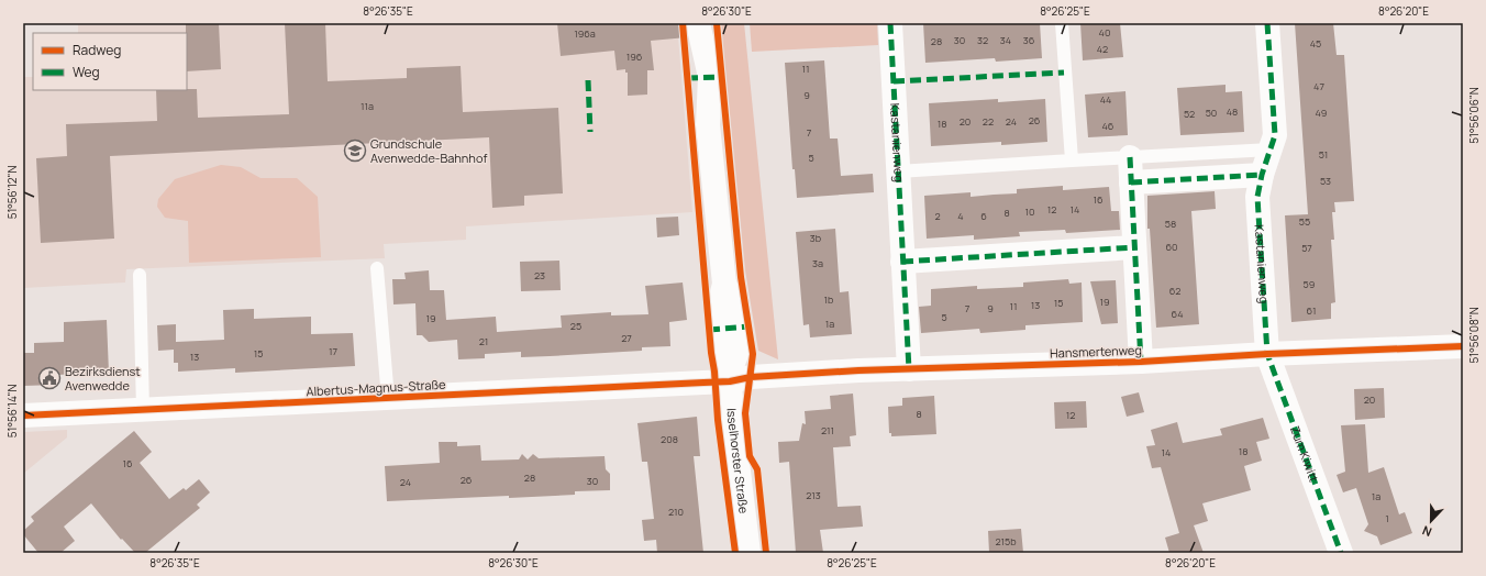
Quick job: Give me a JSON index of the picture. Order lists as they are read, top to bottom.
{
  "streets": {
    "street": [
      "Kastanienweg",
      "Hansmertenweg",
      "Albertus-Magnus-Straße",
      "Zum Kiwitt",
      "Isselhorster Straße"
    ]
  },
  "crossings": [
    ["Kastanienweg", "Hansmertenweg"],
    ["Kastanienweg", "Zum Kiwitt"],
    ["Hansmertenweg", "Albertus-Magnus-Straße"],
    ["Hansmertenweg", "Zum Kiwitt"],
    ["Hansmertenweg", "Isselhorster Straße"],
    ["Albertus-Magnus-Straße", "Isselhorster Straße"]
  ],
  "places": {
    "school or university": ["Grundschule Avenwedde-Bahnhof"],
    "public building": ["Bezirksdienst Avenwedde"]
  },
  "house_numbers": [
    "40",
    "196a",
    "30",
    "32",
    "34",
    "36",
    "28",
    "45",
    "42",
    "196",
    "11",
    "47",
    "9",
    "44",
    "11a",
    "48",
    "50",
    "49",
    "52",
    "26",
    "20",
    "22",
    "24",
    "18",
    "46",
    "7",
    "51",
    "5",
    "53",
    "16",
    "12",
    "14",
    "10",
    "8",
    "2",
    "4",
    "6",
    "55",
    "58",
    "3b",
    "60",
    "57",
    "3a",
    "23",
    "59",
    "62",
    "1b",
    "19",
    "15",
    "13",
    "11",
    "7",
    "9",
    "61",
    "64",
    "5",
    "19",
    "1a",
    "25",
    "27",
    "21",
    "17",
    "15",
    "13",
    "20",
    "8",
    "12",
    "211",
    "208",
    "18",
    "14",
    "16",
    "28",
    "26",
    "30",
    "24",
    "213",
    "1a",
    "210",
    "1",
    "215b"
  ],
  "legend": ["Radweg", "Weg"],
  "north": "bottom",
  "coordinates": [
    "8°26'35\"E",
    "8°26'30\"E",
    "8°26'25\"E",
    "8°26'20\"E",
    "51°56'06\"N",
    "51°56'12\"N",
    "51°56'08\"N",
    "51°56'14\"N"
  ]
}
